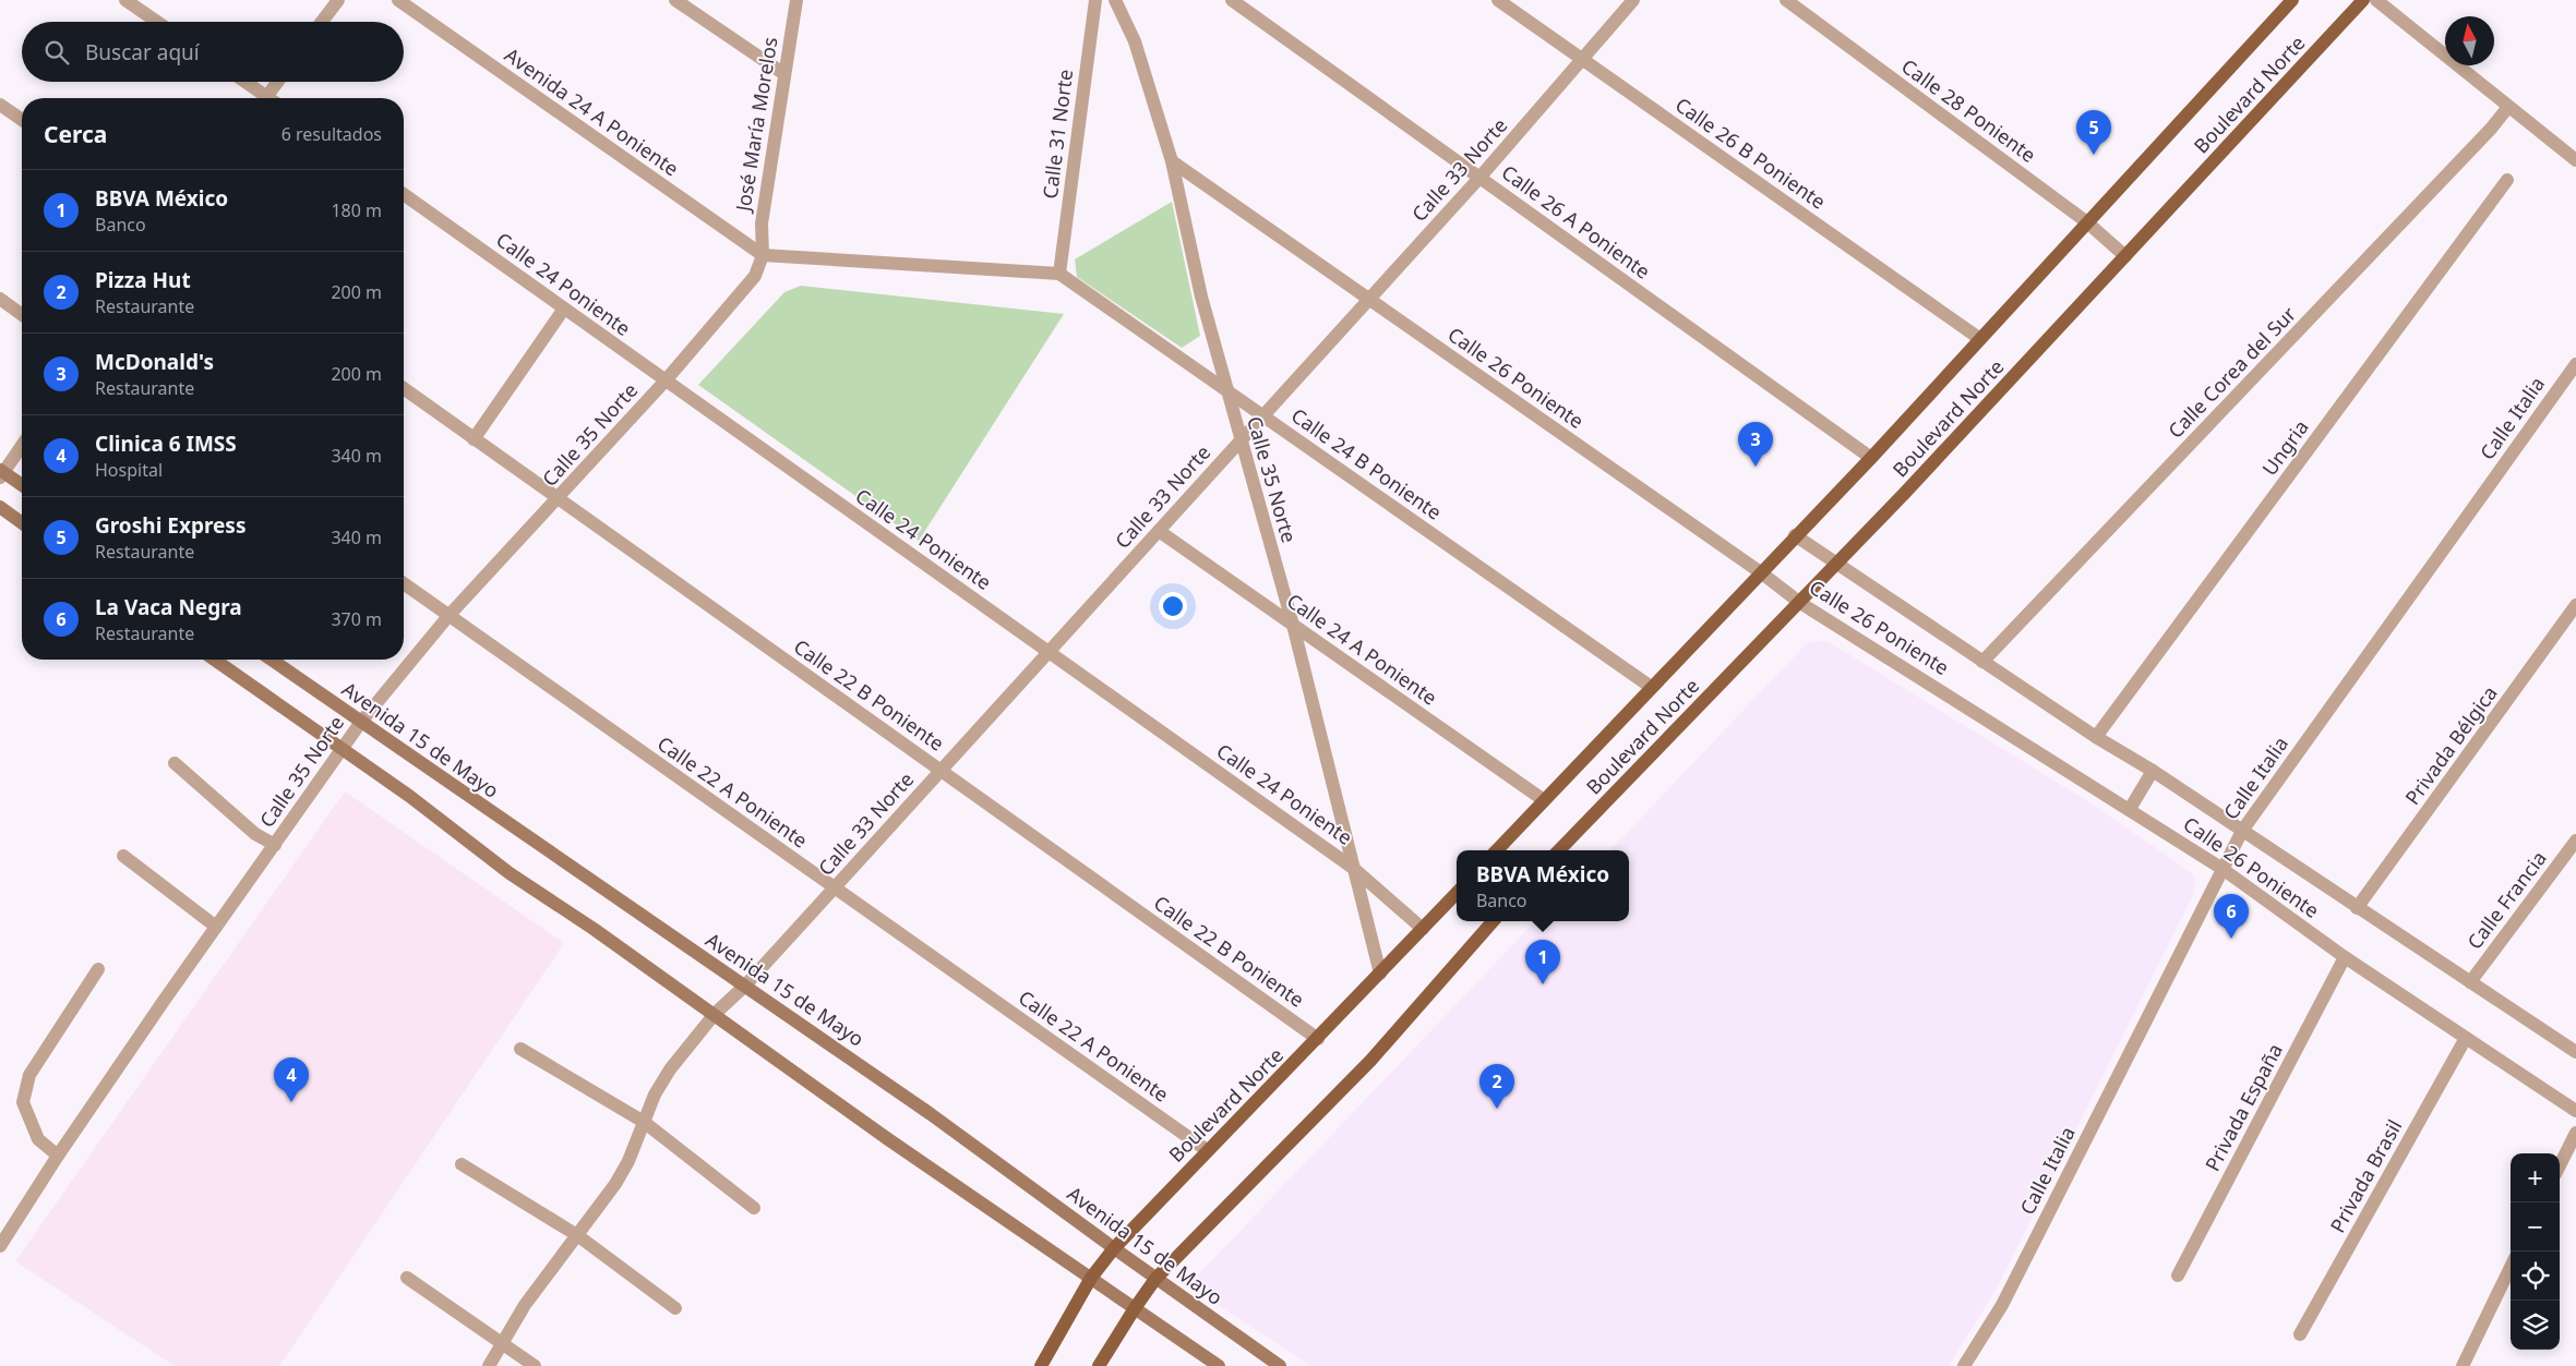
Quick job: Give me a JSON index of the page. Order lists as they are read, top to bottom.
{
  "streets": {
    "main road": ["Boulevard Norte", "Avenida 15 de Mayo"],
    "street": [
      "Calle 28 Poniente",
      "Avenida 24 A Poniente",
      "José María Morelos",
      "Calle 31 Norte",
      "Calle 26 B Poniente",
      "Calle 33 Norte",
      "Calle 26 A Poniente",
      "Calle 24 Poniente",
      "Calle Corea del Sur",
      "Calle 26 Poniente",
      "Calle Italia",
      "Calle 35 Norte",
      "Ungria",
      "Calle 24 B Poniente",
      "Calle 24 A Poniente",
      "Calle 22 B Poniente",
      "Privada Bélgica",
      "Calle 22 A Poniente",
      "Calle Francia",
      "Privada España",
      "Privada Brasil"
    ]
  },
  "crossings": [
    ["Boulevard Norte", "Calle 28 Poniente"],
    ["Boulevard Norte", "Calle 26 B Poniente"],
    ["Boulevard Norte", "Calle 26 A Poniente"],
    ["Boulevard Norte", "Calle 24 Poniente"],
    ["Boulevard Norte", "Calle 26 Poniente"],
    ["Boulevard Norte", "Calle 35 Norte"],
    ["Boulevard Norte", "Calle 24 B Poniente"],
    ["Boulevard Norte", "Calle 24 A Poniente"],
    ["Boulevard Norte", "Calle 22 B Poniente"],
    ["Boulevard Norte", "Avenida 15 de Mayo"],
    ["Boulevard Norte", "Calle 22 A Poniente"],
    ["Avenida 24 A Poniente", "José María Morelos"],
    ["Avenida 24 A Poniente", "Calle 35 Norte"],
    ["José María Morelos", "Calle 35 Norte"],
    ["Calle 31 Norte", "Calle 24 B Poniente"],
    ["Calle 26 B Poniente", "Calle 33 Norte"],
    ["Calle 33 Norte", "Calle 26 A Poniente"],
    ["Calle 33 Norte", "Calle 24 Poniente"],
    ["Calle 33 Norte", "Calle 26 Poniente"],
    ["Calle 33 Norte", "Calle 35 Norte"],
    ["Calle 33 Norte", "Calle 24 B Poniente"],
    ["Calle 33 Norte", "Calle 24 A Poniente"],
    ["Calle 33 Norte", "Calle 22 B Poniente"],
    ["Calle 33 Norte", "Avenida 15 de Mayo"],
    ["Calle 33 Norte", "Calle 22 A Poniente"],
    ["Calle 24 Poniente", "Calle 35 Norte"],
    ["Calle Corea del Sur", "Calle 26 Poniente"],
    ["Calle 26 Poniente", "Calle Italia"],
    ["Calle 26 Poniente", "Calle 35 Norte"],
    ["Calle 26 Poniente", "Ungria"],
    ["Calle 26 Poniente", "Privada Bélgica"],
    ["Calle 26 Poniente", "Calle Francia"],
    ["Calle 26 Poniente", "Privada España"],
    ["Calle 26 Poniente", "Privada Brasil"],
    ["Calle 35 Norte", "Calle 24 B Poniente"],
    ["Calle 35 Norte", "Calle 24 A Poniente"],
    ["Calle 35 Norte", "Calle 22 B Poniente"],
    ["Calle 35 Norte", "Avenida 15 de Mayo"],
    ["Calle 35 Norte", "Calle 22 A Poniente"]
  ],
  "north": "top",
  "page": {
    "search": "Buscar aquí",
    "heading": ["Cerca", "6 resultados"],
    "pins": [
      "5",
      "3",
      "6",
      "1",
      "4",
      "2"
    ],
    "list": [
      {
        "mark": "1",
        "name": "BBVA México",
        "note": "Banco",
        "value": "180 m"
      },
      {
        "mark": "2",
        "name": "Pizza Hut",
        "note": "Restaurante",
        "value": "200 m"
      },
      {
        "mark": "3",
        "name": "McDonald's",
        "note": "Restaurante",
        "value": "200 m"
      },
      {
        "mark": "4",
        "name": "Clinica 6 IMSS",
        "note": "Hospital",
        "value": "340 m"
      },
      {
        "mark": "5",
        "name": "Groshi Express",
        "note": "Restaurante",
        "value": "340 m"
      },
      {
        "mark": "6",
        "name": "La Vaca Negra",
        "note": "Restaurante",
        "value": "370 m"
      }
    ],
    "popup": ["BBVA México", "Banco"],
    "map_buttons": ["+", "−"]
  }
}
